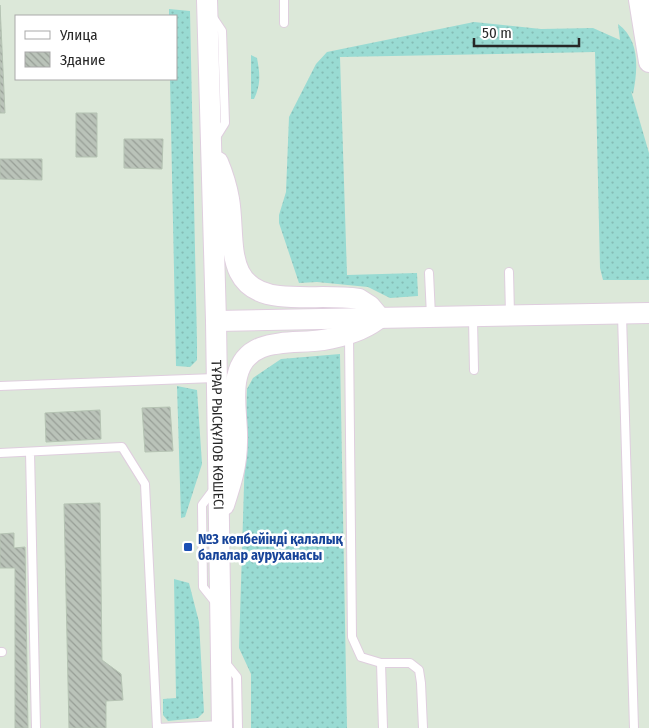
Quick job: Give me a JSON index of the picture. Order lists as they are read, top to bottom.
{
  "streets": {
    "street": ["ТҰРАР РЫСҚҰЛОВ КӨШЕСІ"]
  },
  "places": {
    "transit": ["№3 көпбейінді қалалық балалар ауруханасы"]
  },
  "legend": ["Улица", "Здание"],
  "scale_bar": "50 m"
}
